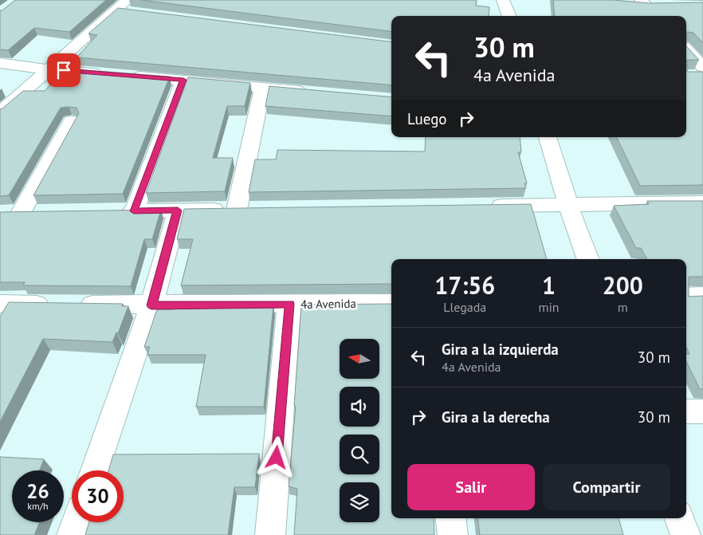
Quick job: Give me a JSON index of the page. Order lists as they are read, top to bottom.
{
  "streets": {
    "street": ["4a Avenida"]
  },
  "north": "left",
  "page": {
    "turn": ["30 m", "4a Avenida"],
    "then": "Luego",
    "eta": [
      "17:56",
      "Llegada",
      "1",
      "min",
      "200",
      "m"
    ],
    "list": [
      {
        "name": "Gira a la izquierda",
        "note": "4a Avenida",
        "value": "30 m"
      },
      {
        "name": "Gira a la derecha",
        "value": "30 m"
      }
    ],
    "buttons": ["Salir", "Compartir"],
    "speed": "26 km/h",
    "limit": "30"
  }
}
